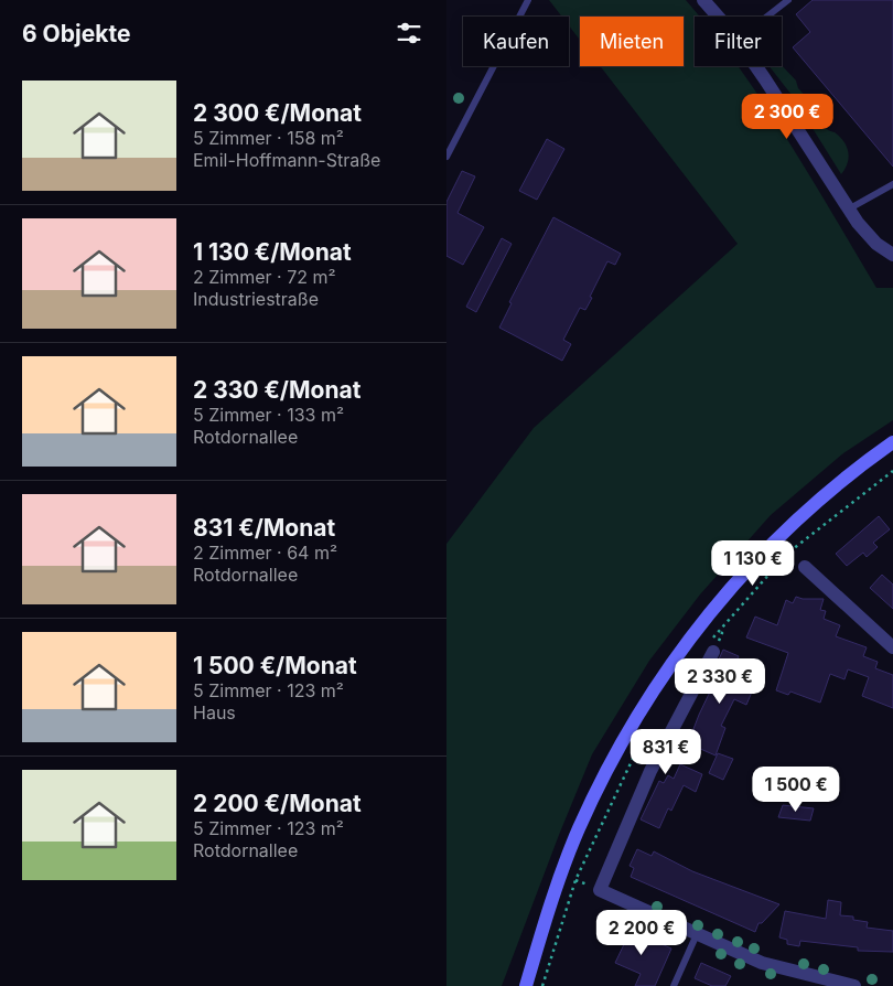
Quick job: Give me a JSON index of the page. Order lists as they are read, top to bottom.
{
  "page": {
    "heading": "6 Objekte",
    "chip": ["Kaufen", "Mieten", "Filter"],
    "list": [
      {
        "name": "2 300 €/Monat",
        "note": "5 Zimmer · 158 m² · Emil-Hoffmann-Straße"
      },
      {
        "name": "1 130 €/Monat",
        "note": "2 Zimmer · 72 m² · Industriestraße"
      },
      {
        "name": "2 330 €/Monat",
        "note": "5 Zimmer · 133 m² · Rotdornallee"
      },
      {
        "name": "831 €/Monat",
        "note": "2 Zimmer · 64 m² · Rotdornallee"
      },
      {
        "name": "1 500 €/Monat",
        "note": "5 Zimmer · 123 m² · Haus"
      },
      {
        "name": "2 200 €/Monat",
        "note": "5 Zimmer · 123 m² · Rotdornallee"
      }
    ],
    "price": [
      "2 300 €",
      "1 130 €",
      "2 330 €",
      "831 €",
      "1 500 €",
      "2 200 €"
    ]
  }
}
